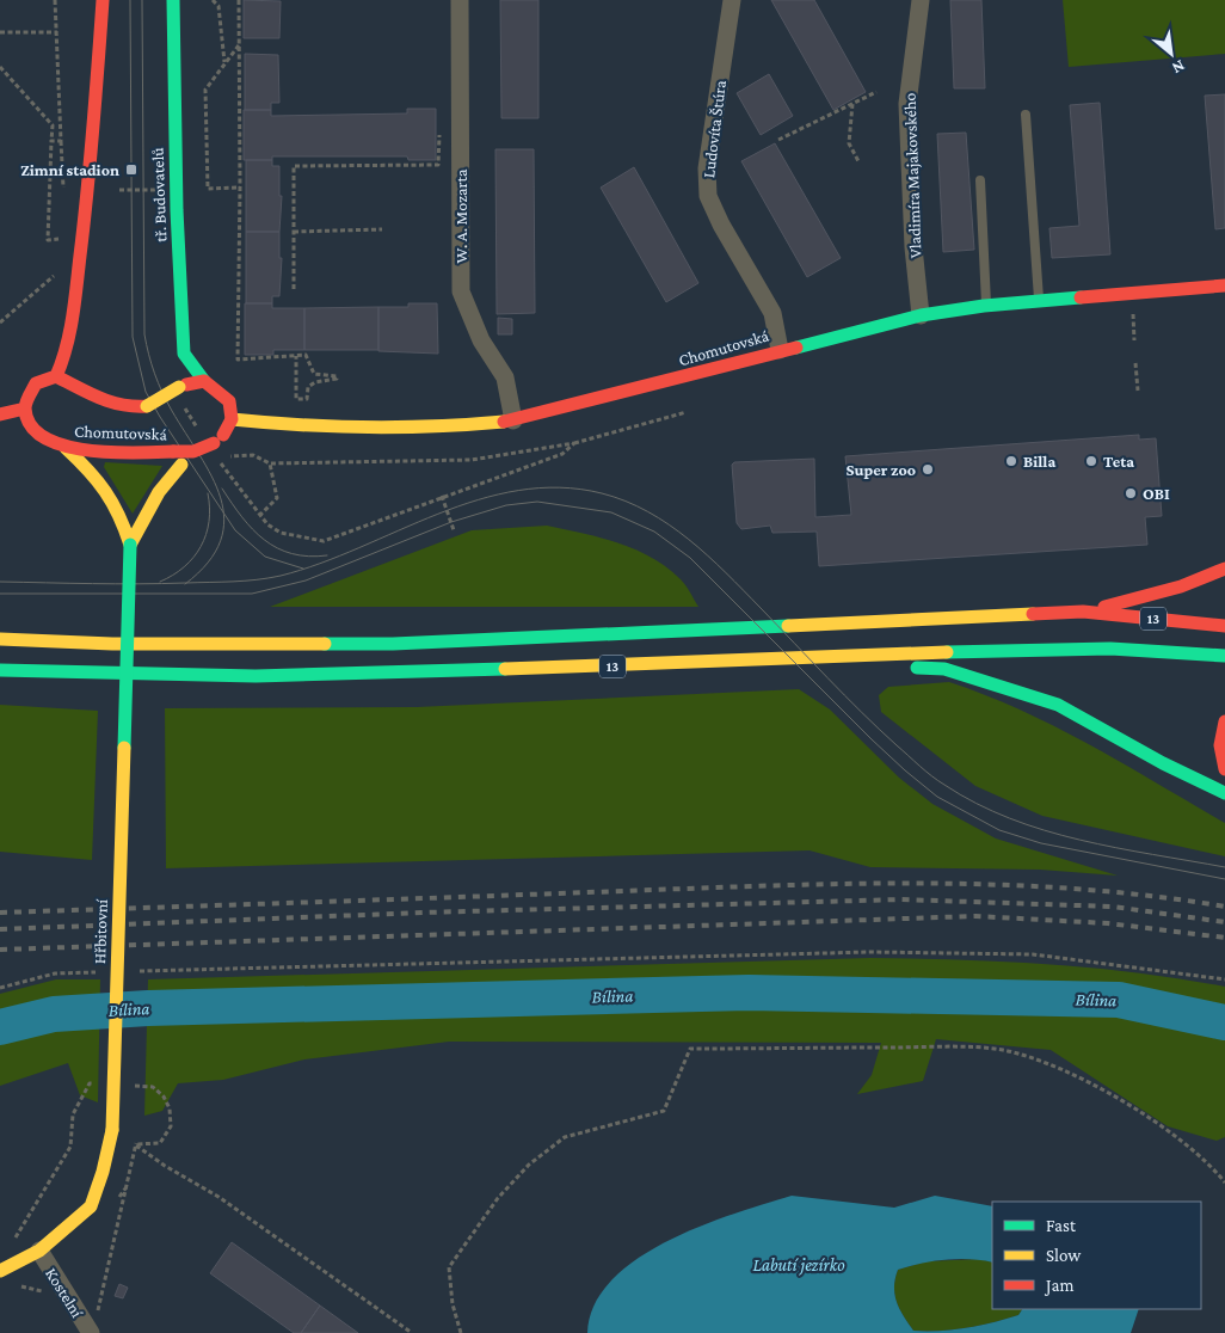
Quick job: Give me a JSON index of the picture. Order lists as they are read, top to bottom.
{
  "streets": {
    "main road": [
      "tř. Budovatelů",
      "Chomutovská",
      "13",
      "Hřbitovní"
    ],
    "street": [
      "Ludovíta Štúra",
      "Vladimíra Majakovského",
      "W. A. Mozarta",
      "Kostelní"
    ]
  },
  "crossings": [
    ["Ludovíta Štúra", "Chomutovská"],
    ["Vladimíra Majakovského", "Chomutovská"],
    ["tř. Budovatelů", "Chomutovská"],
    ["W. A. Mozarta", "Chomutovská"],
    ["Hřbitovní", "Kostelní"]
  ],
  "water": ["Bílina", "Labutí jezírko"],
  "places": {
    "transit": ["Zimní stadion"],
    "other": [
      "Billa",
      "Teta",
      "Super zoo",
      "OBI"
    ]
  },
  "legend": ["Fast", "Slow", "Jam"],
  "north": "bottom right"
}
